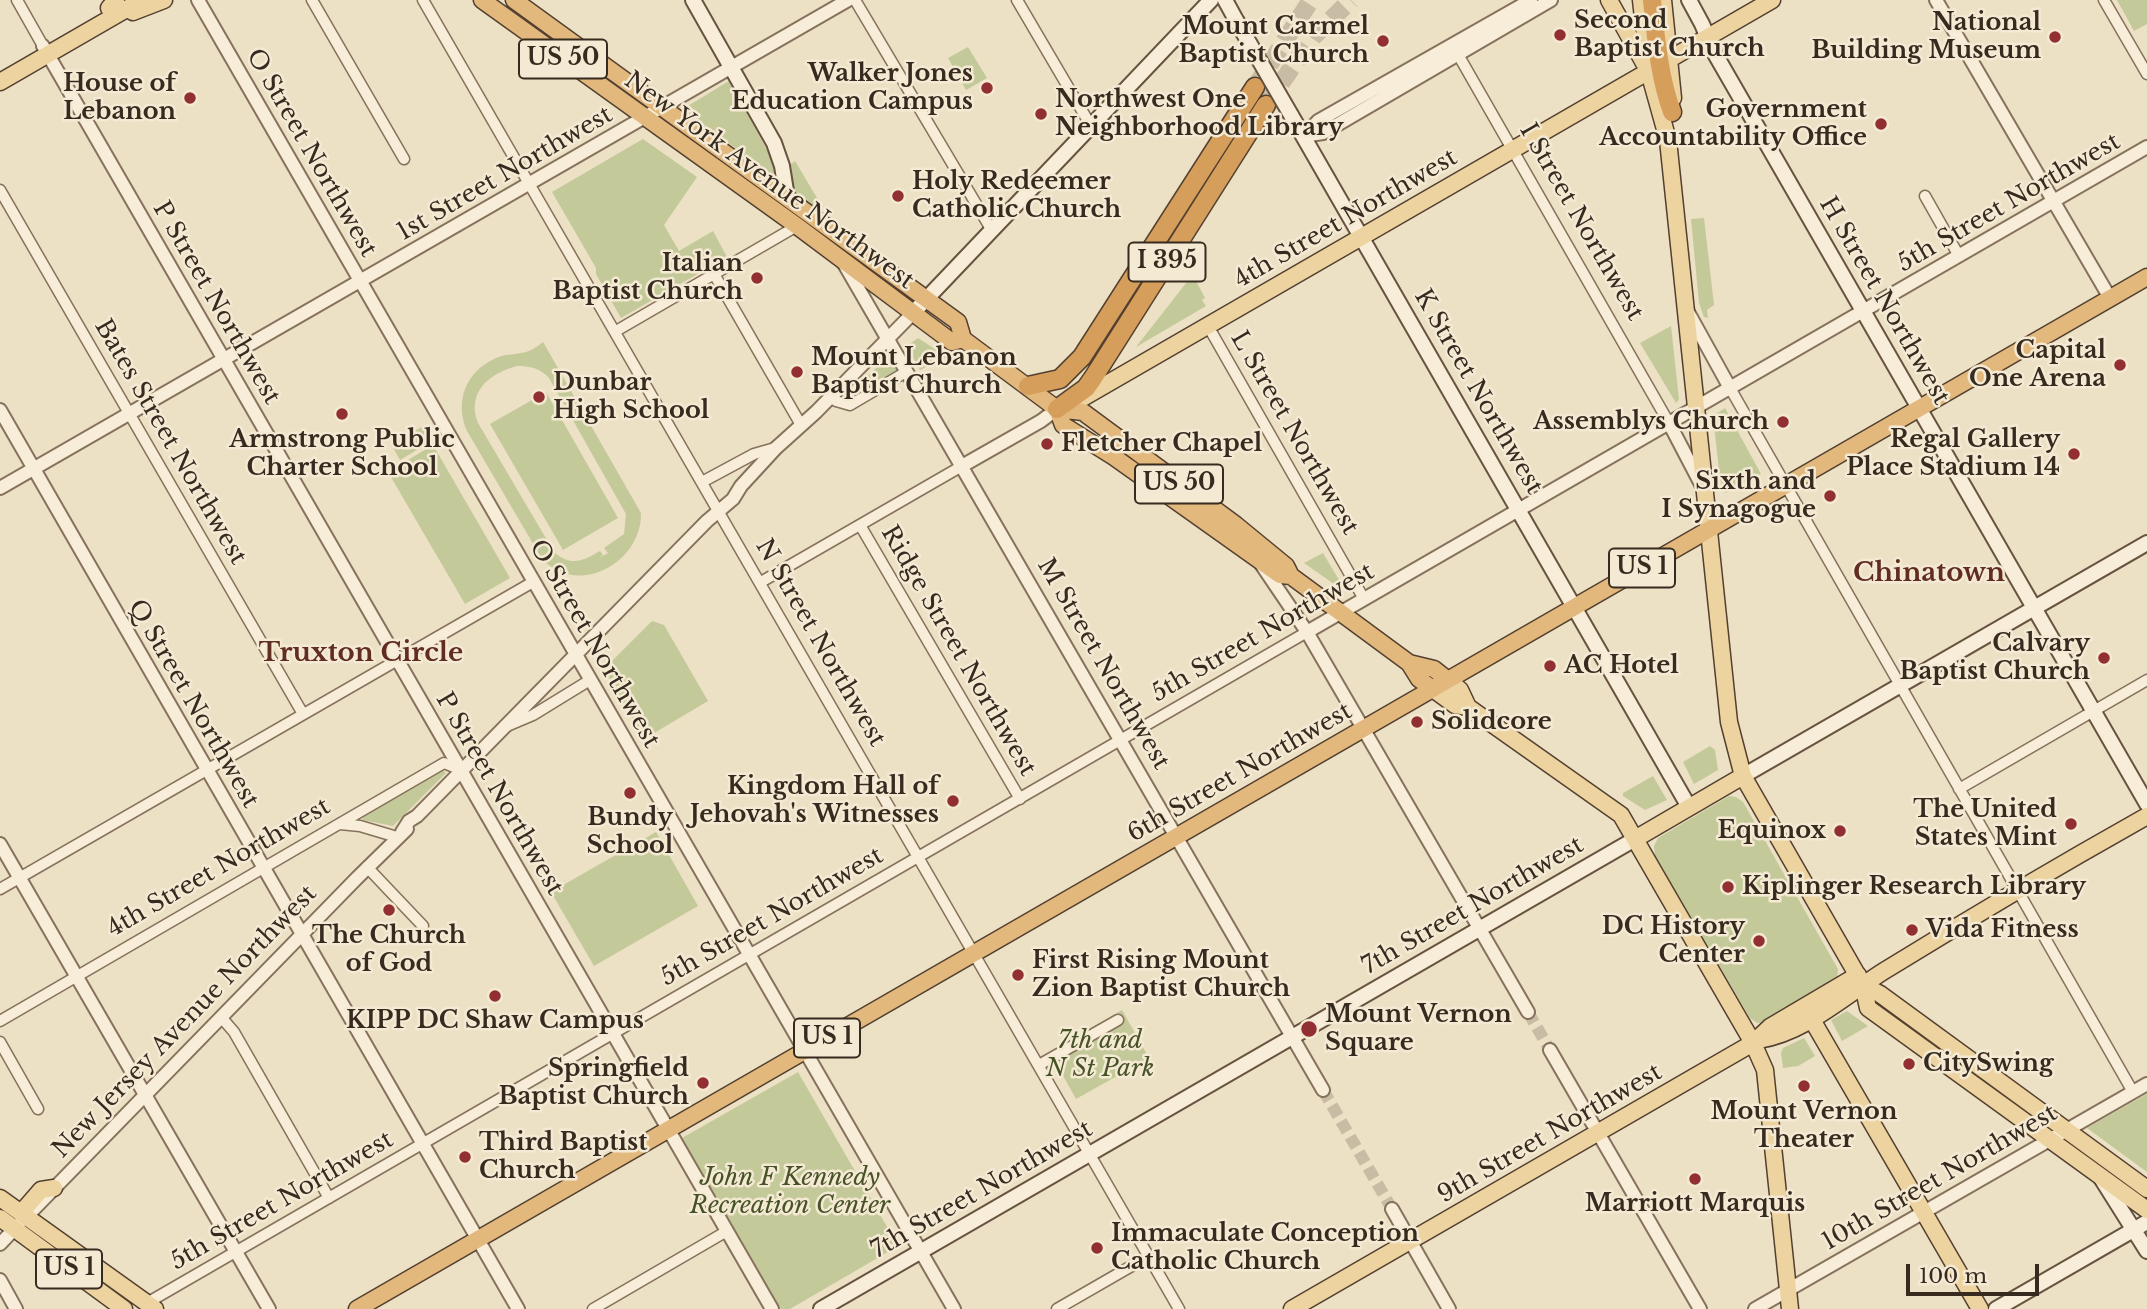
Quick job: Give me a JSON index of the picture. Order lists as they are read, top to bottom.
{
  "streets": {
    "highway": [
      "US 50",
      "New York Avenue Northwest",
      "I 395",
      "US 1",
      "6th Street Northwest"
    ],
    "main road": [
      "4th Street Northwest",
      "H Street Northwest",
      "K Street Northwest",
      "7th Street Northwest",
      "New Jersey Avenue Northwest",
      "9th Street Northwest"
    ],
    "street": [
      "O Street Northwest",
      "1st Street Northwest",
      "5th Street Northwest",
      "I Street Northwest",
      "P Street Northwest",
      "L Street Northwest",
      "Bates Street Northwest",
      "N Street Northwest",
      "Ridge Street Northwest",
      "M Street Northwest",
      "Q Street Northwest",
      "10th Street Northwest"
    ]
  },
  "crossings": [
    ["O Street Northwest", "1st Street Northwest"],
    ["O Street Northwest", "5th Street Northwest"],
    ["O Street Northwest", "6th Street Northwest"],
    ["O Street Northwest", "7th Street Northwest"],
    ["O Street Northwest", "New Jersey Avenue Northwest"],
    ["1st Street Northwest", "New York Avenue Northwest"],
    ["1st Street Northwest", "P Street Northwest"],
    ["1st Street Northwest", "Bates Street Northwest"],
    ["1st Street Northwest", "N Street Northwest"],
    ["1st Street Northwest", "Q Street Northwest"],
    ["New York Avenue Northwest", "5th Street Northwest"],
    ["New York Avenue Northwest", "4th Street Northwest"],
    ["New York Avenue Northwest", "I 395"],
    ["New York Avenue Northwest", "M Street Northwest"],
    ["New York Avenue Northwest", "6th Street Northwest"],
    ["New York Avenue Northwest", "7th Street Northwest"],
    ["New York Avenue Northwest", "New Jersey Avenue Northwest"],
    ["New York Avenue Northwest", "9th Street Northwest"],
    ["New York Avenue Northwest", "10th Street Northwest"],
    ["5th Street Northwest", "I Street Northwest"],
    ["5th Street Northwest", "H Street Northwest"],
    ["5th Street Northwest", "P Street Northwest"],
    ["5th Street Northwest", "K Street Northwest"],
    ["5th Street Northwest", "L Street Northwest"],
    ["5th Street Northwest", "US 1"],
    ["5th Street Northwest", "N Street Northwest"],
    ["5th Street Northwest", "Ridge Street Northwest"],
    ["5th Street Northwest", "M Street Northwest"],
    ["5th Street Northwest", "Q Street Northwest"],
    ["4th Street Northwest", "I Street Northwest"],
    ["4th Street Northwest", "I 395"],
    ["4th Street Northwest", "H Street Northwest"],
    ["4th Street Northwest", "P Street Northwest"],
    ["4th Street Northwest", "K Street Northwest"],
    ["4th Street Northwest", "L Street Northwest"],
    ["4th Street Northwest", "N Street Northwest"],
    ["4th Street Northwest", "Ridge Street Northwest"],
    ["4th Street Northwest", "M Street Northwest"],
    ["4th Street Northwest", "Q Street Northwest"],
    ["4th Street Northwest", "New Jersey Avenue Northwest"],
    ["I Street Northwest", "6th Street Northwest"],
    ["I Street Northwest", "7th Street Northwest"],
    ["I Street Northwest", "9th Street Northwest"],
    ["I Street Northwest", "10th Street Northwest"],
    ["H Street Northwest", "6th Street Northwest"],
    ["H Street Northwest", "7th Street Northwest"],
    ["P Street Northwest", "6th Street Northwest"],
    ["P Street Northwest", "New Jersey Avenue Northwest"],
    ["K Street Northwest", "6th Street Northwest"],
    ["K Street Northwest", "7th Street Northwest"],
    ["N Street Northwest", "6th Street Northwest"],
    ["N Street Northwest", "7th Street Northwest"],
    ["N Street Northwest", "New Jersey Avenue Northwest"],
    ["M Street Northwest", "6th Street Northwest"],
    ["M Street Northwest", "7th Street Northwest"],
    ["M Street Northwest", "New Jersey Avenue Northwest"],
    ["Q Street Northwest", "6th Street Northwest"],
    ["Q Street Northwest", "New Jersey Avenue Northwest"]
  ],
  "districts": ["Chinatown", "Truxton Circle"],
  "parks": ["7th and N St Park", "John F Kennedy Recreation Center"],
  "places": [
    "Second Baptist Church",
    "National Building Museum",
    "Mount Carmel Baptist Church",
    "Walker Jones Education Campus",
    "House of Lebanon",
    "Northwest One Neighborhood Library",
    "Government Accountability Office",
    "Holy Redeemer Catholic Church",
    "Italian Baptist Church",
    "Capital One Arena",
    "Mount Lebanon Baptist Church",
    "Dunbar High School",
    "Armstrong Public Charter School",
    "Assemblys Church",
    "Fletcher Chapel",
    "Regal Gallery Place Stadium 14",
    "Sixth and I Synagogue",
    "Calvary Baptist Church",
    "AC Hotel",
    "Solidcore",
    "Bundy School",
    "Kingdom Hall of Jehovah's Witnesses",
    "The United States Mint",
    "Equinox",
    "Kiplinger Research Library",
    "The Church of God",
    "Vida Fitness",
    "DC History Center",
    "First Rising Mount Zion Baptist Church",
    "KIPP DC Shaw Campus",
    "Mount Vernon Square",
    "CitySwing",
    "Springfield Baptist Church",
    "Mount Vernon Theater",
    "Third Baptist Church",
    "Marriott Marquis",
    "Immaculate Conception Catholic Church"
  ],
  "scale_bar": "100 m"
}
